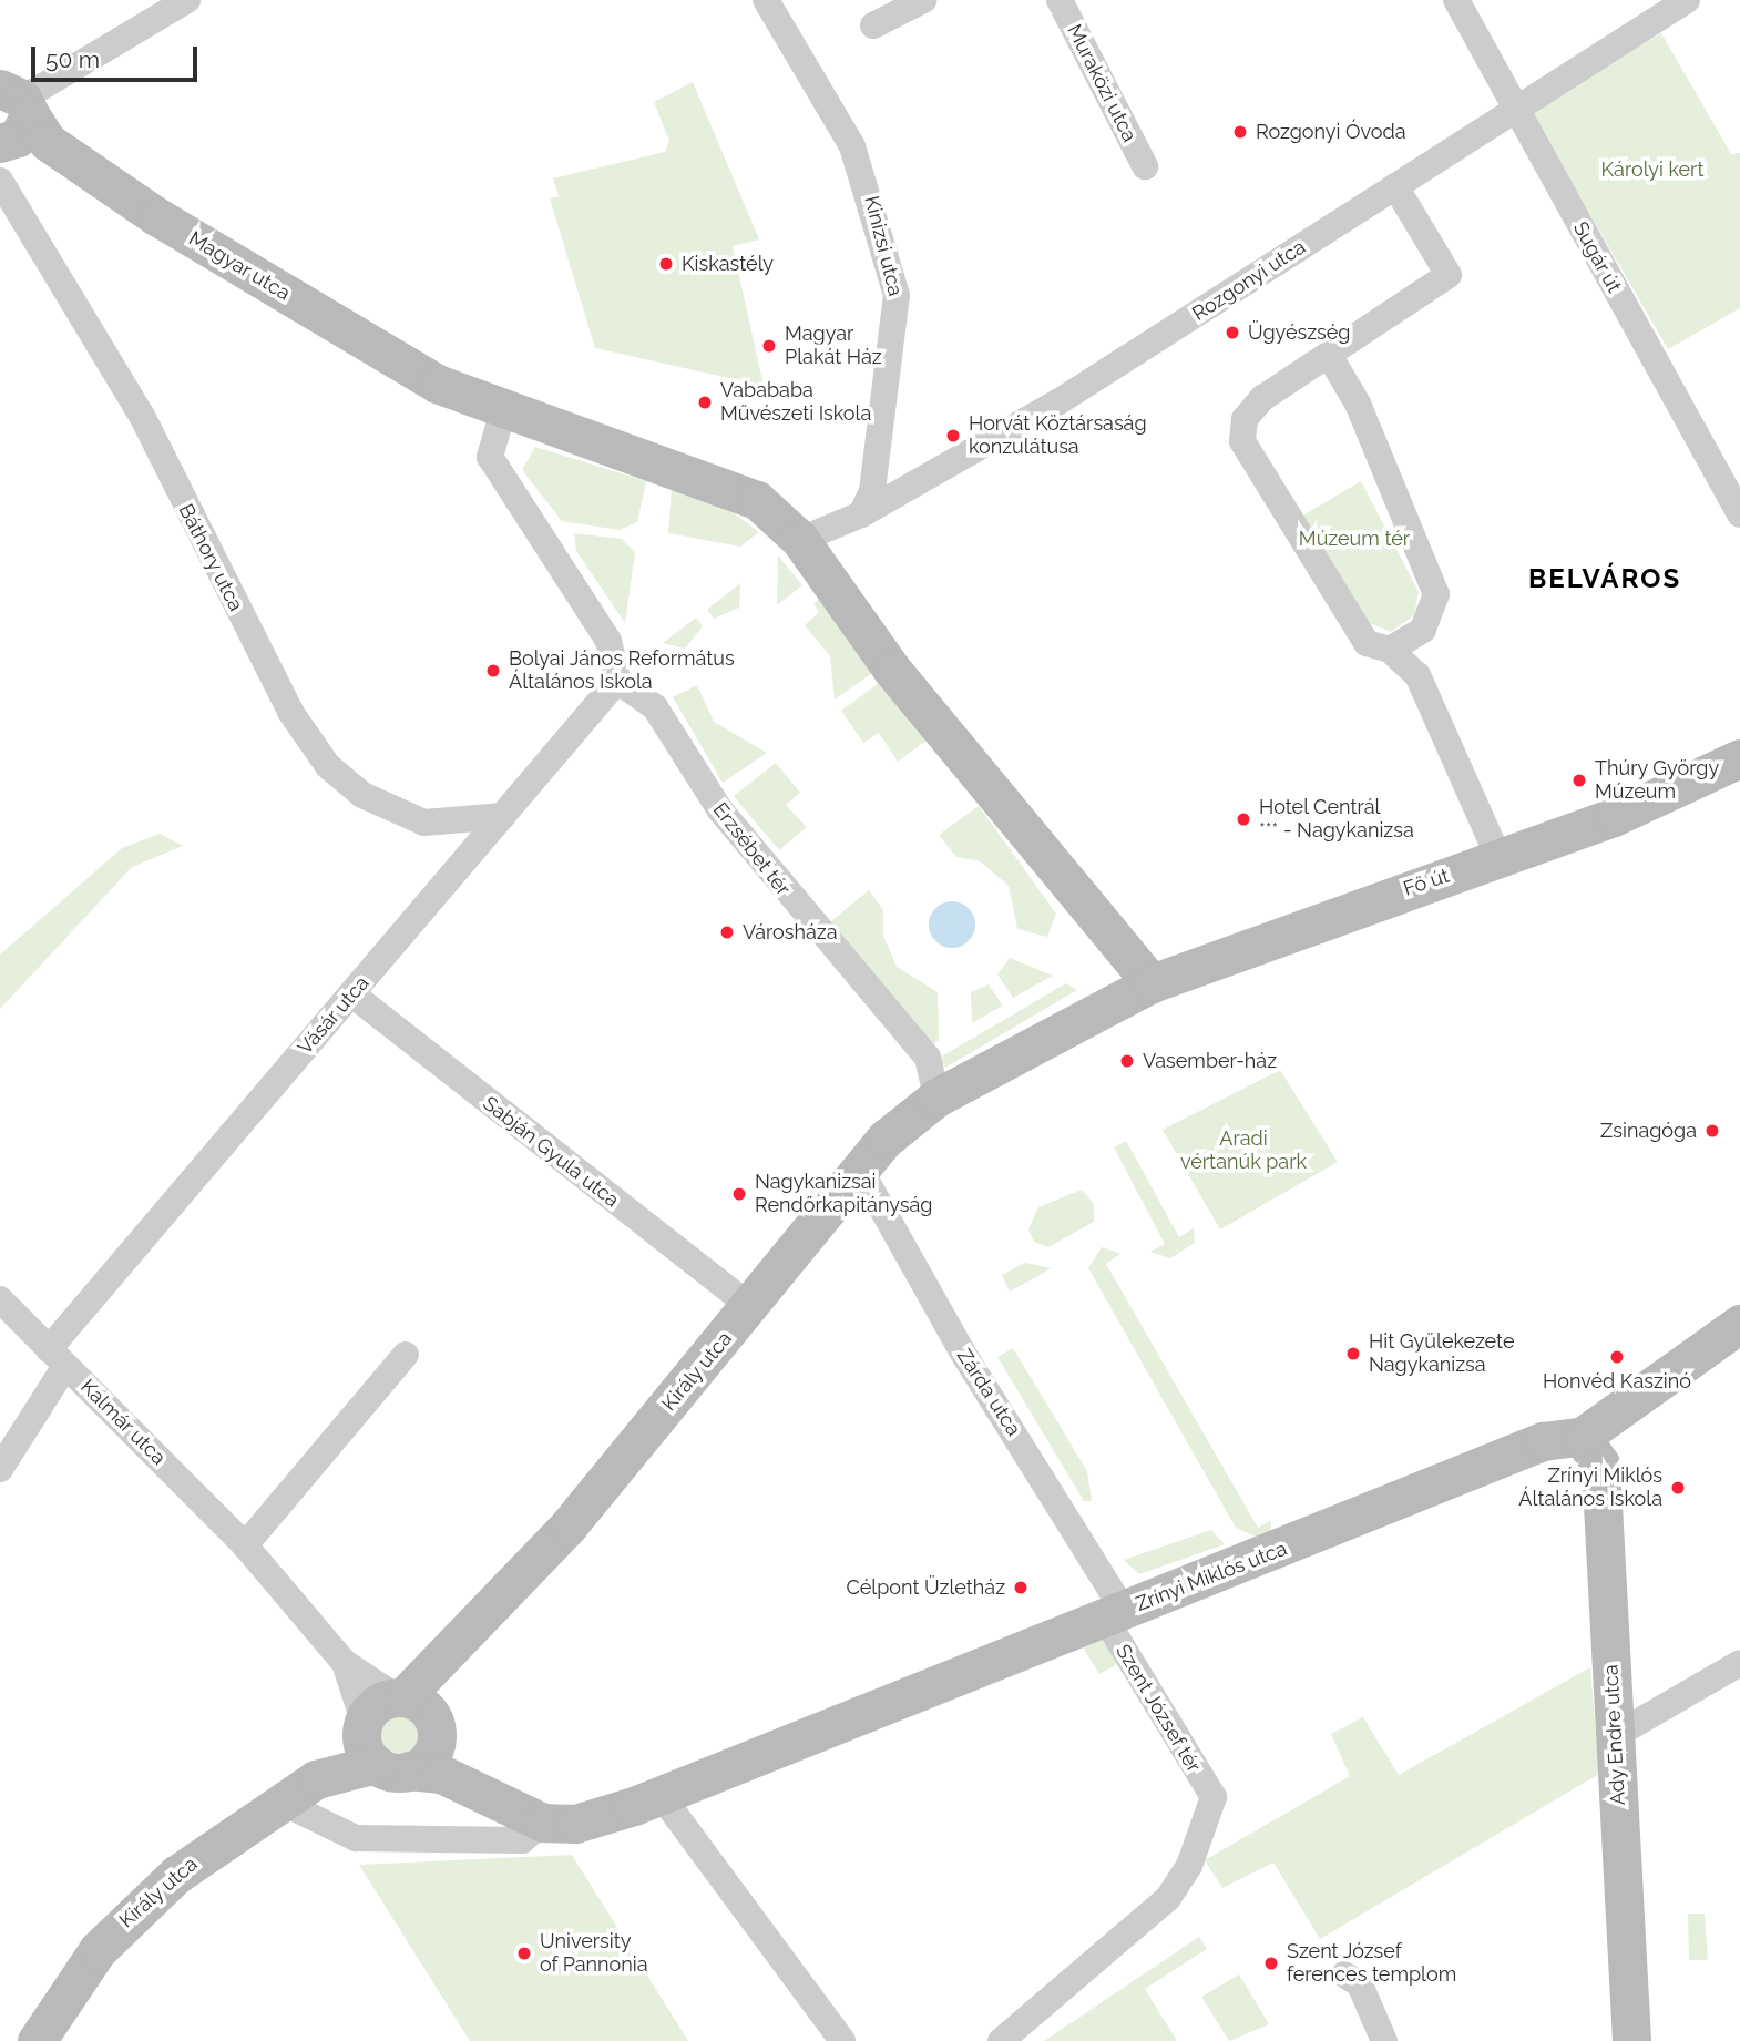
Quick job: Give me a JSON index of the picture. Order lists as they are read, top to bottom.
{
  "streets": {
    "street": [
      "Muraközi utca",
      "Kinizsi utca",
      "Sugár út",
      "Magyar utca",
      "Rozgonyi utca",
      "Báthory utca",
      "Erzsébet tér",
      "Fő út",
      "Vásár utca",
      "Sabján Gyula utca",
      "Király utca",
      "Zárda utca",
      "Kalmár utca",
      "Zrínyi Miklós utca",
      "Szent József tér",
      "Ady Endre utca"
    ]
  },
  "crossings": [
    ["Kinizsi utca", "Rozgonyi utca"],
    ["Sugár út", "Rozgonyi utca"],
    ["Báthory utca", "Vásár utca"],
    ["Erzsébet tér", "Fő út"],
    ["Erzsébet tér", "Vásár utca"],
    ["Erzsébet tér", "Király utca"],
    ["Fő út", "Király utca"],
    ["Vásár utca", "Sabján Gyula utca"],
    ["Vásár utca", "Kalmár utca"],
    ["Sabján Gyula utca", "Király utca"],
    ["Király utca", "Zárda utca"],
    ["Király utca", "Kalmár utca"],
    ["Király utca", "Zrínyi Miklós utca"],
    ["Zárda utca", "Zrínyi Miklós utca"],
    ["Zárda utca", "Szent József tér"],
    ["Kalmár utca", "Zrínyi Miklós utca"],
    ["Zrínyi Miklós utca", "Szent József tér"],
    ["Zrínyi Miklós utca", "Ady Endre utca"]
  ],
  "districts": ["BELVÁROS"],
  "parks": ["Károlyi kert", "Múzeum tér", "Aradi vértanúk park"],
  "places": [
    "Rozgonyi Óvoda",
    "Kiskastély",
    "Ügyészség",
    "Magyar Plakát Ház",
    "Vabababa Művészeti Iskola",
    "Horvát Köztársaság konzulátusa",
    "Bolyai János Református Általános Iskola",
    "Thúry György Múzeum",
    "Hotel Centrál *** - Nagykanizsa",
    "Városháza",
    "Vasember-ház",
    "Zsinagóga",
    "Nagykanizsai Rendőrkapitányság",
    "Hit Gyülekezete Nagykanizsa",
    "Honvéd Kaszinó",
    "Zrínyi Miklós Általános Iskola",
    "Célpont Üzletház",
    "University of Pannonia",
    "Szent József ferences templom"
  ],
  "scale_bar": "50 m"
}
